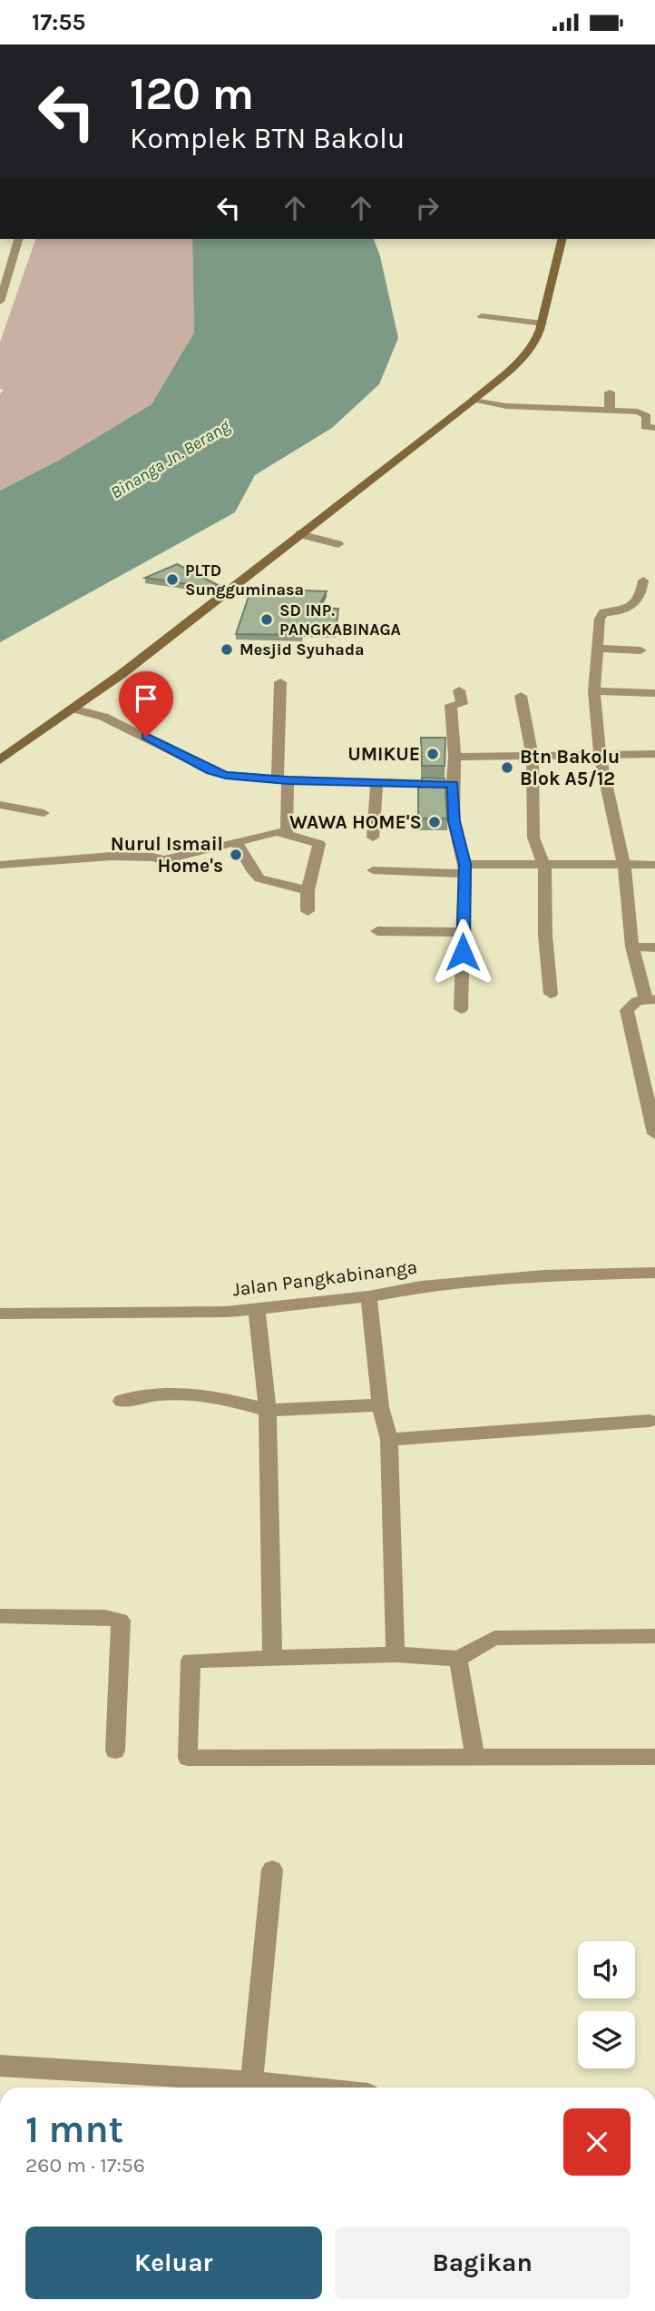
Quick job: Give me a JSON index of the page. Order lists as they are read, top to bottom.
{
  "streets": {
    "street": ["Jalan Pangkabinanga"]
  },
  "water": ["Binanga Jn. Berang"],
  "places": [
    "PLTD Sungguminasa",
    "SD INP. PANGKABINAGA",
    "Mesjid Syuhada",
    "UMIKUE",
    "Btn Bakolu Blok A5/12",
    "WAWA HOME'S",
    "Nurul Ismail Home's"
  ],
  "page": {
    "status": "17:55",
    "turn": ["120 m", "Komplek BTN Bakolu"],
    "heading": ["1 mnt", "260 m · 17:56"],
    "buttons": ["Keluar", "Bagikan"]
  }
}
